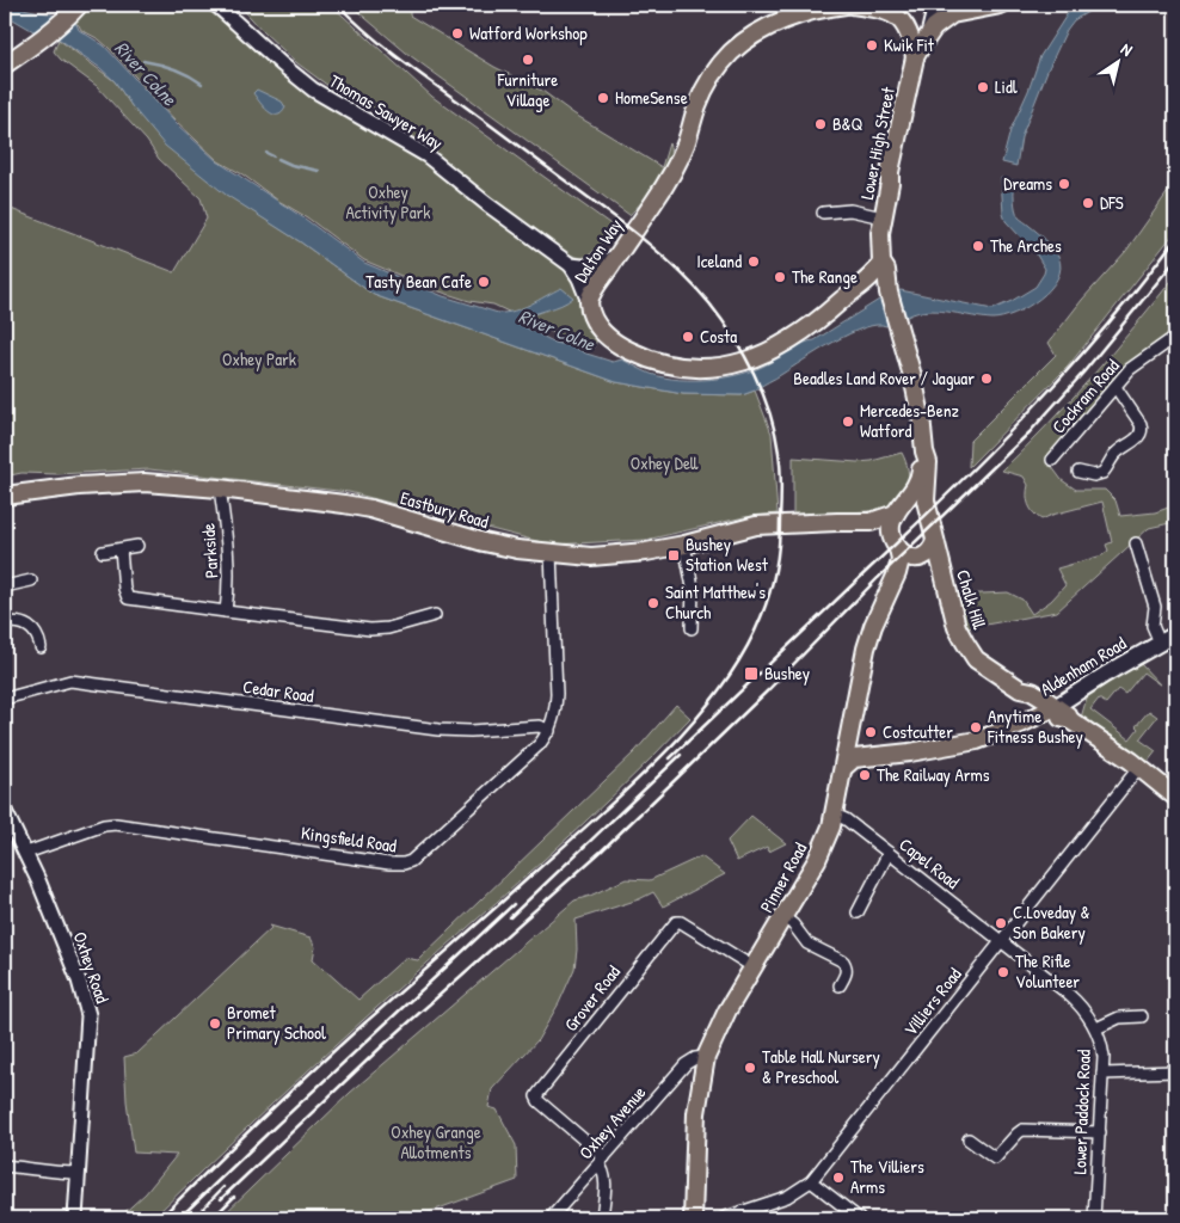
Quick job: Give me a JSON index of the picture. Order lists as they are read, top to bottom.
{
  "streets": {
    "main road": [
      "Lower High Street",
      "Dalton Way",
      "Eastbury Road",
      "Chalk Hill",
      "Aldenham Road",
      "Pinner Road"
    ],
    "street": [
      "Thomas Sawyer Way",
      "Cockram Road",
      "Parkside",
      "Cedar Road",
      "Kingsfield Road",
      "Capel Road",
      "Oxhey Road",
      "Grover Road",
      "Villiers Road",
      "Lower Paddock Road",
      "Oxhey Avenue"
    ]
  },
  "crossings": [
    ["Thomas Sawyer Way", "Dalton Way"],
    ["Lower High Street", "Dalton Way"],
    ["Lower High Street", "Eastbury Road"],
    ["Lower High Street", "Chalk Hill"],
    ["Lower High Street", "Pinner Road"],
    ["Eastbury Road", "Parkside"],
    ["Eastbury Road", "Chalk Hill"],
    ["Eastbury Road", "Kingsfield Road"],
    ["Eastbury Road", "Pinner Road"],
    ["Chalk Hill", "Aldenham Road"],
    ["Chalk Hill", "Pinner Road"],
    ["Chalk Hill", "Villiers Road"],
    ["Aldenham Road", "Pinner Road"],
    ["Cedar Road", "Kingsfield Road"],
    ["Kingsfield Road", "Oxhey Road"],
    ["Capel Road", "Pinner Road"],
    ["Capel Road", "Villiers Road"],
    ["Capel Road", "Lower Paddock Road"],
    ["Pinner Road", "Grover Road"],
    ["Pinner Road", "Oxhey Avenue"],
    ["Grover Road", "Oxhey Avenue"],
    ["Villiers Road", "Lower Paddock Road"]
  ],
  "water": ["River Colne"],
  "parks": [
    "Oxhey Activity Park",
    "Oxhey Park",
    "Oxhey Dell",
    "Oxhey Grange Allotments"
  ],
  "places": {
    "other": [
      "Watford Workshop",
      "Kwik Fit",
      "Furniture Village",
      "Lidl",
      "HomeSense",
      "B&Q",
      "Dreams",
      "DFS",
      "The Arches",
      "Iceland",
      "The Range",
      "Tasty Bean Cafe",
      "Costa",
      "Beadles Land Rover / Jaguar",
      "Mercedes-Benz Watford",
      "Saint Matthew's Church",
      "Anytime Fitness Bushey",
      "Costcutter",
      "The Railway Arms",
      "C.Loveday & Son Bakery",
      "The Rifle Volunteer",
      "Bromet Primary School",
      "Table Hall Nursery & Preschool",
      "The Villiers Arms"
    ],
    "transit": ["Bushey Station West", "Bushey"]
  },
  "north": "top right"
}
